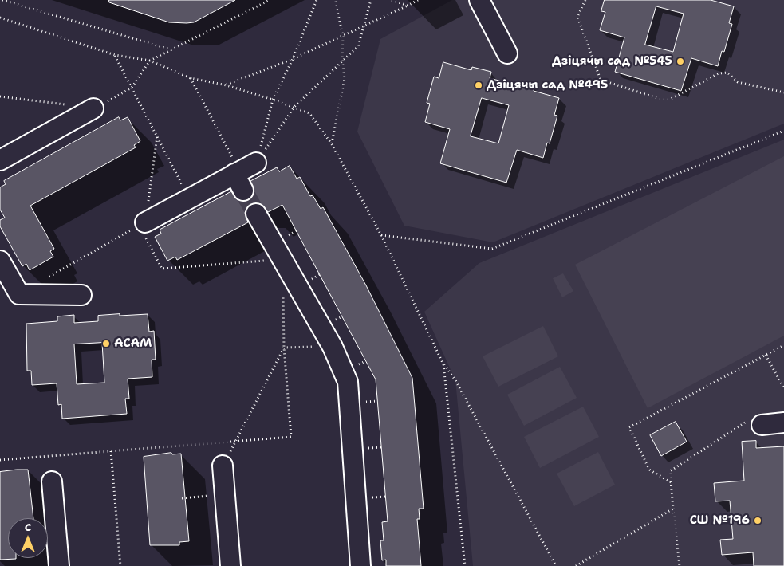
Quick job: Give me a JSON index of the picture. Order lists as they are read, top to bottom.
{
  "places": [
    "Дзіцячы сад №545",
    "Дзіцячы сад №495",
    "АСАМ",
    "СШ №196"
  ],
  "north": "top"
}
